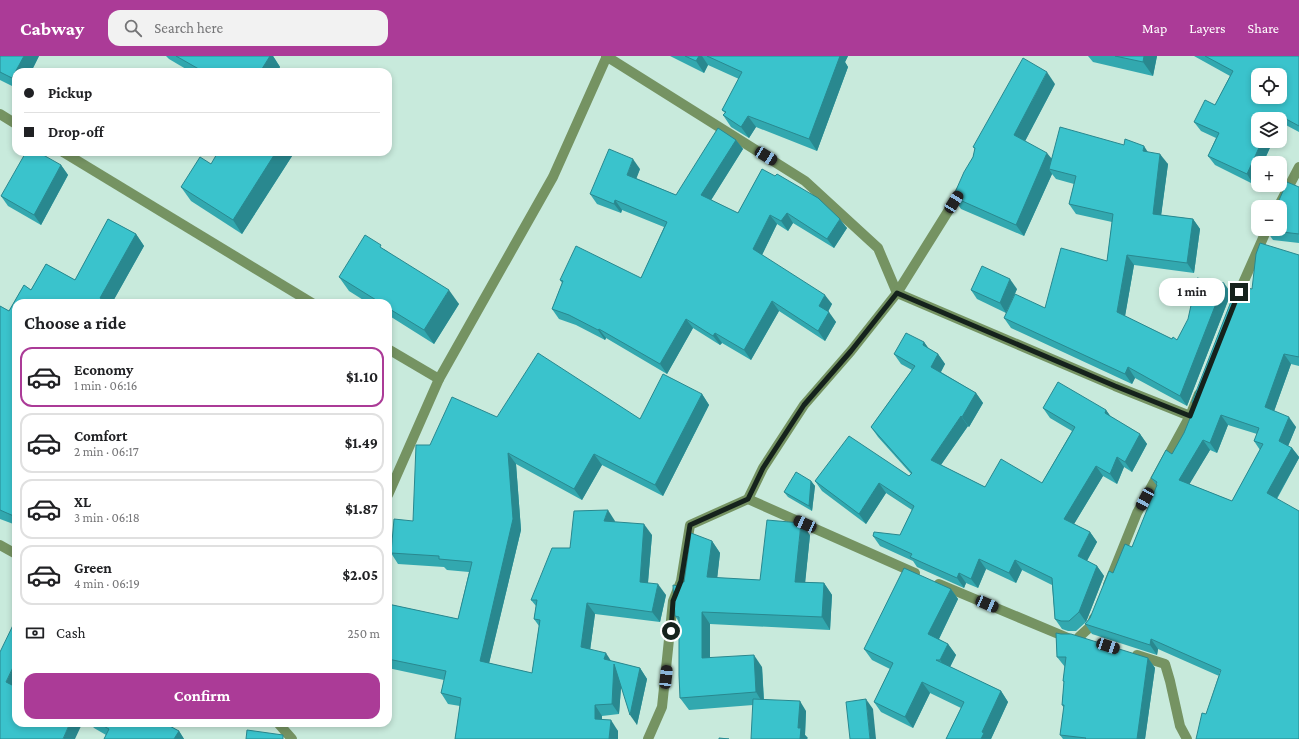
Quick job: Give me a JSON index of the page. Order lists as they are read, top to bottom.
{
  "page": {
    "header": "Cabway",
    "search": "Search here",
    "nav": ["Map", "Layers", "Share"],
    "map_buttons": ["+", "−"],
    "banner": ["Pickup", "Drop-off"],
    "bubble": "1 min",
    "heading": "Choose a ride",
    "list": [
      {
        "name": "Economy",
        "note": "1 min · 06:16",
        "value": "$1.10"
      },
      {
        "name": "Comfort",
        "note": "2 min · 06:17",
        "value": "$1.49"
      },
      {
        "name": "XL",
        "note": "3 min · 06:18",
        "value": "$1.87"
      },
      {
        "name": "Green",
        "note": "4 min · 06:19",
        "value": "$2.05"
      }
    ],
    "pay": ["Cash", "250 m"],
    "buttons": "Confirm"
  }
}
